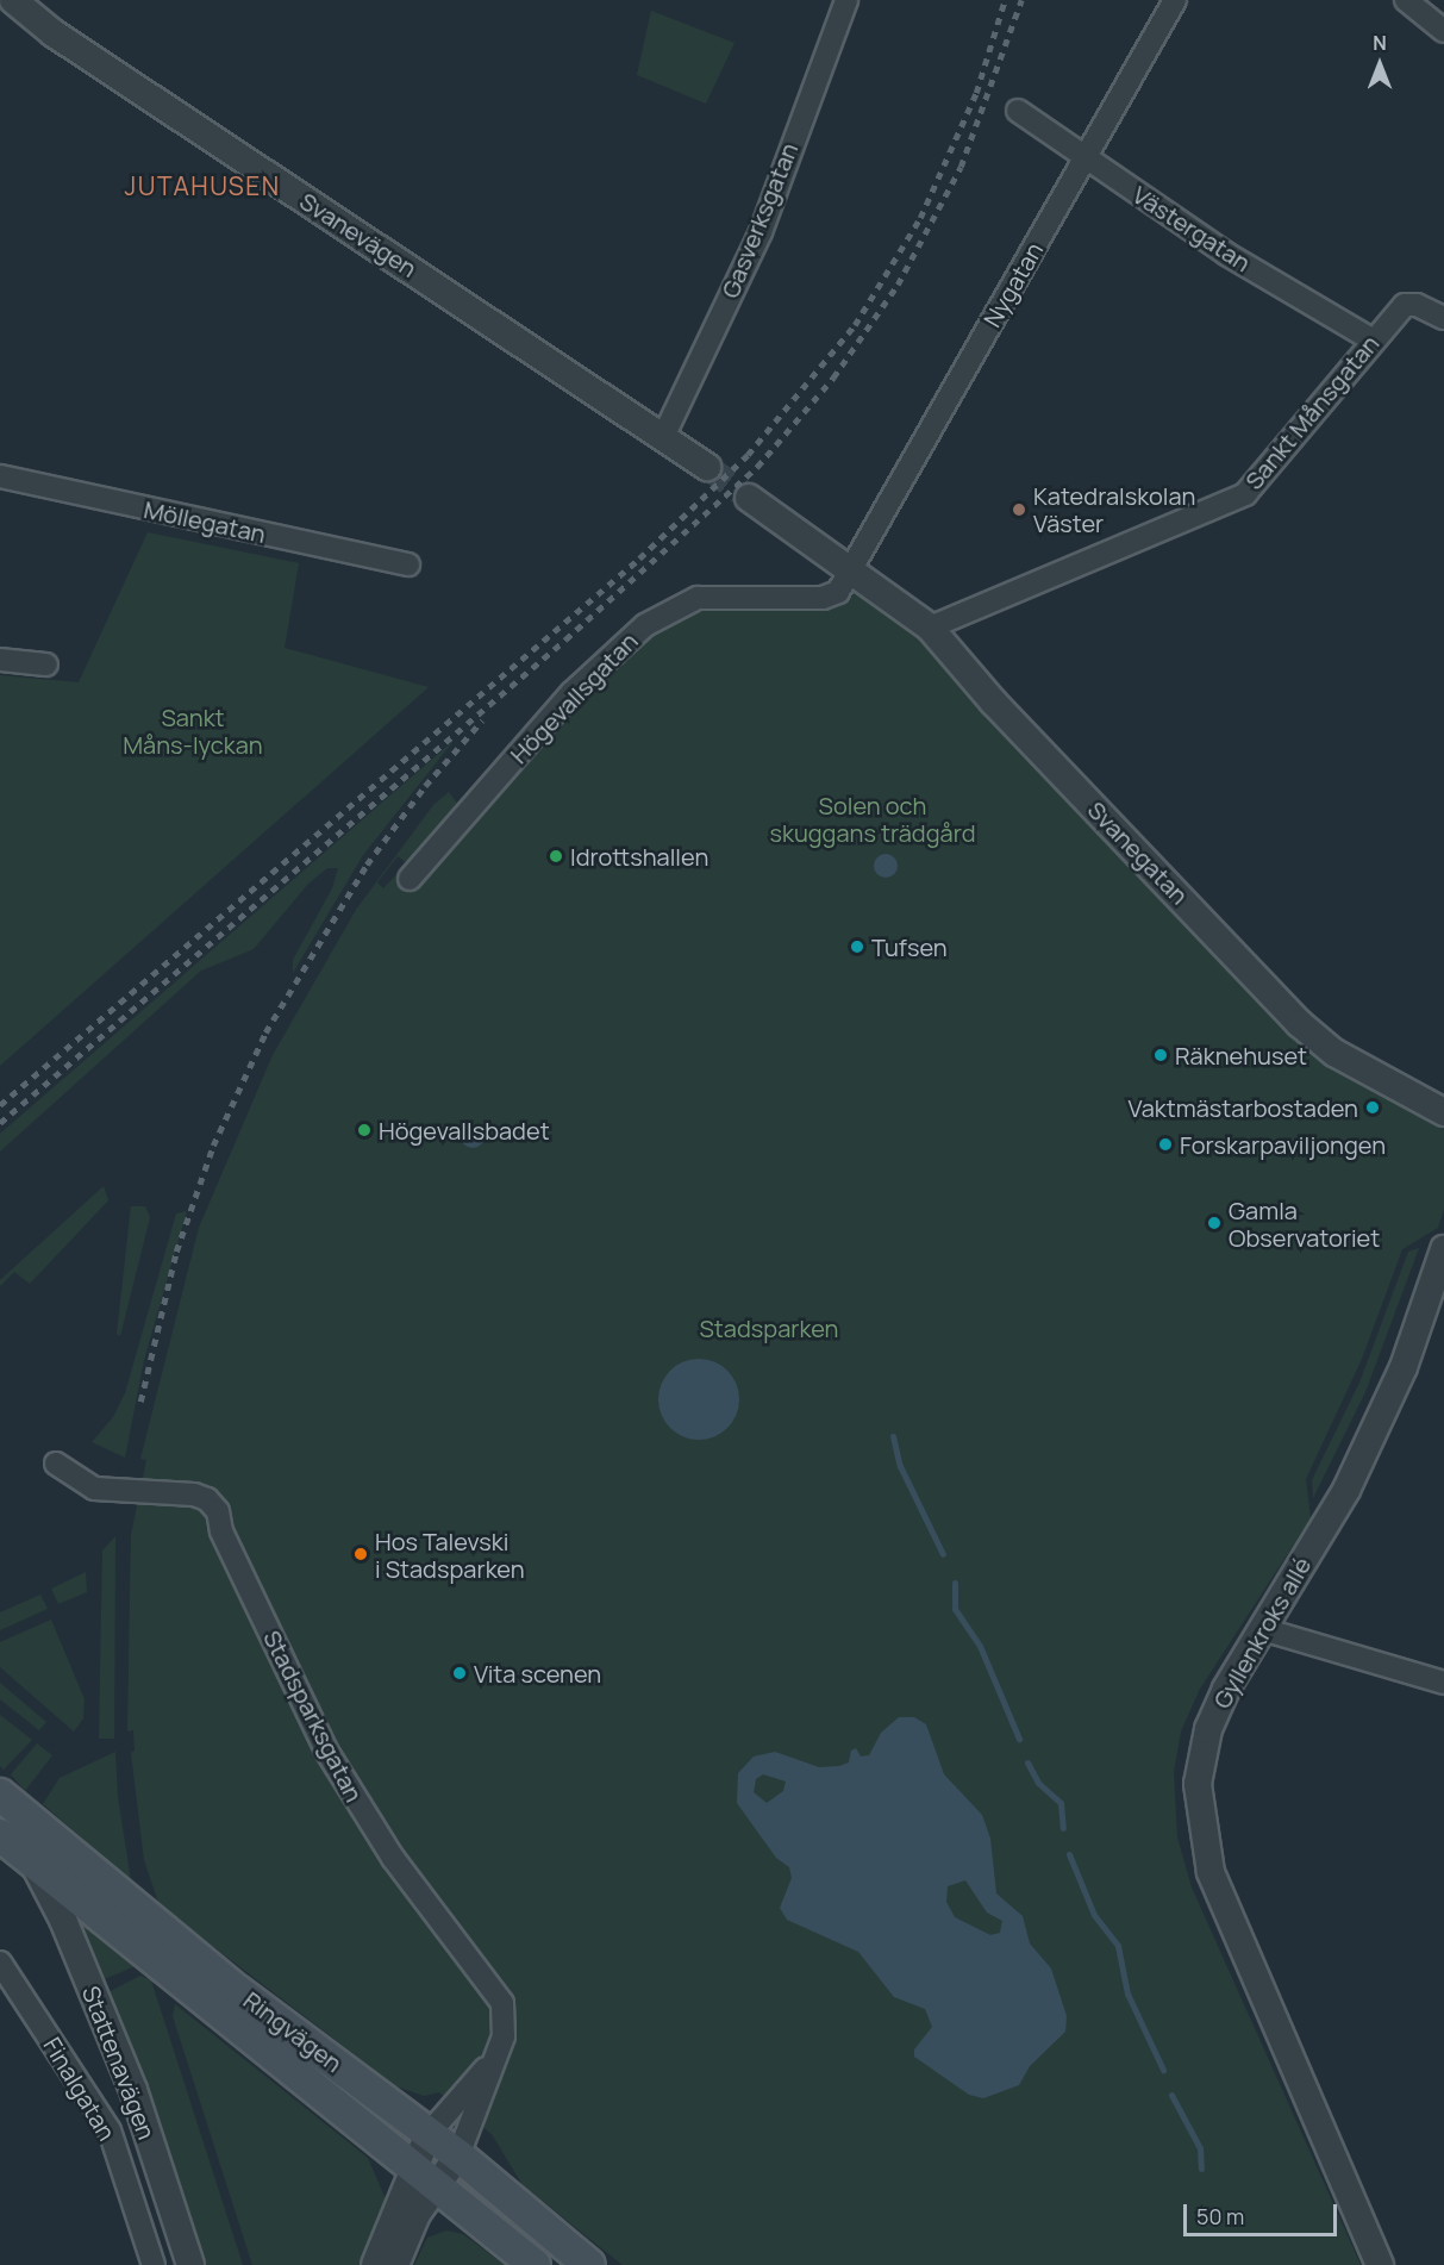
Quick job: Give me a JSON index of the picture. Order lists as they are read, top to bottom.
{
  "streets": {
    "main road": ["Ringvägen"],
    "street": [
      "Gasverksgatan",
      "Västergatan",
      "Svanevägen",
      "Nygatan",
      "Sankt Månsgatan",
      "Möllegatan",
      "Högevallsgatan",
      "Svanegatan",
      "Gyllenkroks allé",
      "Stadsparksgatan",
      "Stattenavägen",
      "Finalgatan"
    ]
  },
  "crossings": [
    ["Gasverksgatan", "Svanevägen"],
    ["Västergatan", "Nygatan"],
    ["Västergatan", "Sankt Månsgatan"],
    ["Nygatan", "Högevallsgatan"],
    ["Nygatan", "Svanegatan"],
    ["Sankt Månsgatan", "Svanegatan"],
    ["Högevallsgatan", "Svanegatan"],
    ["Stadsparksgatan", "Ringvägen"],
    ["Ringvägen", "Stattenavägen"]
  ],
  "districts": ["JUTAHUSEN"],
  "parks": ["Sankt Måns-lyckan", "Solen och skuggans trädgård", "Stadsparken"],
  "places": [
    "Katedralskolan Väster",
    "Idrottshallen",
    "Tufsen",
    "Räknehuset",
    "Vaktmästarbostaden",
    "Högevallsbadet",
    "Forskarpaviljongen",
    "Gamla Observatoriet",
    "Hos Talevski i Stadsparken",
    "Vita scenen"
  ],
  "scale_bar": "50 m",
  "north": "top"
}
